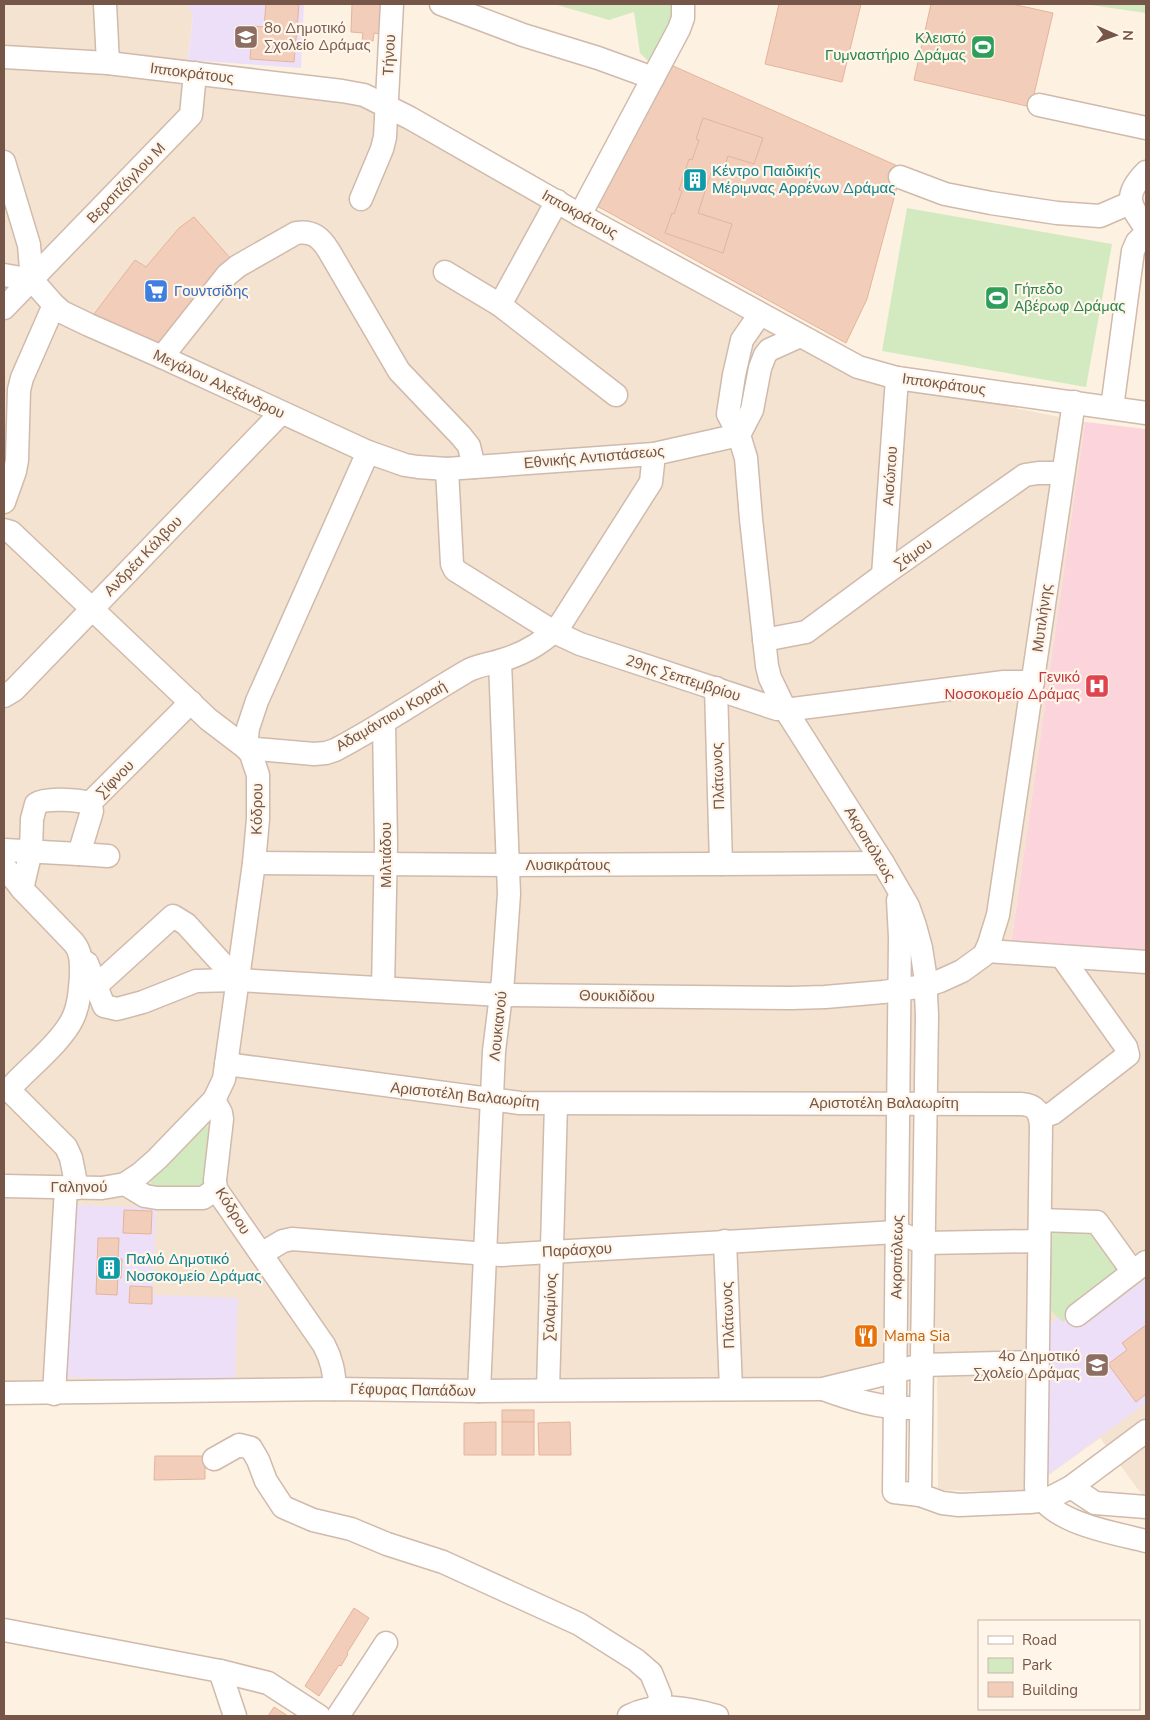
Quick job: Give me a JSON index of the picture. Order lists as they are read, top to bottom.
{
  "streets": {
    "street": [
      "Τήνου",
      "Ιπποκράτους",
      "Βερσιτζόγλου Μ",
      "Μεγάλου Αλεξάνδρου",
      "Εθνικής Αντιστάσεως",
      "Αισώπου",
      "Σάμου",
      "Ανδρέα Κάλβου",
      "Μυτιλήνης",
      "29ης Σεπτεμβρίου",
      "Αδαμάντιου Κοραή",
      "Πλάτωνος",
      "Σίφνου",
      "Κόδρου",
      "Ακροπόλεως",
      "Μιλτιάδου",
      "Λυσικράτους",
      "Θουκιδίδου",
      "Λουκιανού",
      "Αριστοτέλη Βαλαωρίτη",
      "Γαληνού",
      "Παράσχου",
      "Σαλαμίνος",
      "Γέφυρας Παπάδων"
    ]
  },
  "crossings": [
    ["Τήνου", "Ιπποκράτους"],
    ["Ιπποκράτους", "Βερσιτζόγλου Μ"],
    ["Ιπποκράτους", "Αισώπου"],
    ["Ιπποκράτους", "Μυτιλήνης"],
    ["Ιπποκράτους", "Ακροπόλεως"],
    ["Βερσιτζόγλου Μ", "Μεγάλου Αλεξάνδρου"],
    ["Μεγάλου Αλεξάνδρου", "Εθνικής Αντιστάσεως"],
    ["Μεγάλου Αλεξάνδρου", "Ανδρέα Κάλβου"],
    ["Μεγάλου Αλεξάνδρου", "29ης Σεπτεμβρίου"],
    ["Εθνικής Αντιστάσεως", "29ης Σεπτεμβρίου"],
    ["Εθνικής Αντιστάσεως", "Αδαμάντιου Κοραή"],
    ["Εθνικής Αντιστάσεως", "Ακροπόλεως"],
    ["Αισώπου", "Σάμου"],
    ["Σάμου", "Μυτιλήνης"],
    ["Σάμου", "Ακροπόλεως"],
    ["Μυτιλήνης", "29ης Σεπτεμβρίου"],
    ["Μυτιλήνης", "Θουκιδίδου"],
    ["29ης Σεπτεμβρίου", "Αδαμάντιου Κοραή"],
    ["29ης Σεπτεμβρίου", "Πλάτωνος"],
    ["29ης Σεπτεμβρίου", "Ακροπόλεως"],
    ["Αδαμάντιου Κοραή", "Κόδρου"],
    ["Αδαμάντιου Κοραή", "Μιλτιάδου"],
    ["Αδαμάντιου Κοραή", "Λουκιανού"],
    ["Πλάτωνος", "Λυσικράτους"],
    ["Πλάτωνος", "Παράσχου"],
    ["Πλάτωνος", "Γέφυρας Παπάδων"],
    ["Κόδρου", "Λυσικράτους"],
    ["Κόδρου", "Θουκιδίδου"],
    ["Κόδρου", "Αριστοτέλη Βαλαωρίτη"],
    ["Κόδρου", "Γαληνού"],
    ["Κόδρου", "Παράσχου"],
    ["Κόδρου", "Γέφυρας Παπάδων"],
    ["Ακροπόλεως", "Λυσικράτους"],
    ["Ακροπόλεως", "Θουκιδίδου"],
    ["Ακροπόλεως", "Αριστοτέλη Βαλαωρίτη"],
    ["Ακροπόλεως", "Παράσχου"],
    ["Μιλτιάδου", "Λυσικράτους"],
    ["Μιλτιάδου", "Θουκιδίδου"],
    ["Λυσικράτους", "Λουκιανού"],
    ["Θουκιδίδου", "Λουκιανού"],
    ["Λουκιανού", "Αριστοτέλη Βαλαωρίτη"],
    ["Λουκιανού", "Παράσχου"],
    ["Λουκιανού", "Γέφυρας Παπάδων"],
    ["Αριστοτέλη Βαλαωρίτη", "Σαλαμίνος"],
    ["Παράσχου", "Σαλαμίνος"],
    ["Σαλαμίνος", "Γέφυρας Παπάδων"]
  ],
  "places": {
    "school or university": ["8ο Δημοτικό Σχολείο Δράμας", "4ο Δημοτικό Σχολείο Δράμας"],
    "sports": ["Κλειστό Γυμναστήριο Δράμας", "Γήπεδο Αβέρωφ Δράμας"],
    "building": ["Κέντρο Παιδικής Μέριμνας Αρρένων Δράμας", "Παλιό Δημοτικό Νοσοκομείο Δράμας"],
    "supermarket": ["Γουντσίδης"],
    "hospital": ["Γενικό Νοσοκομείο Δράμας"],
    "restaurant": ["Mama Sia"]
  },
  "legend": ["Road", "Park", "Building"],
  "north": "right"
}
